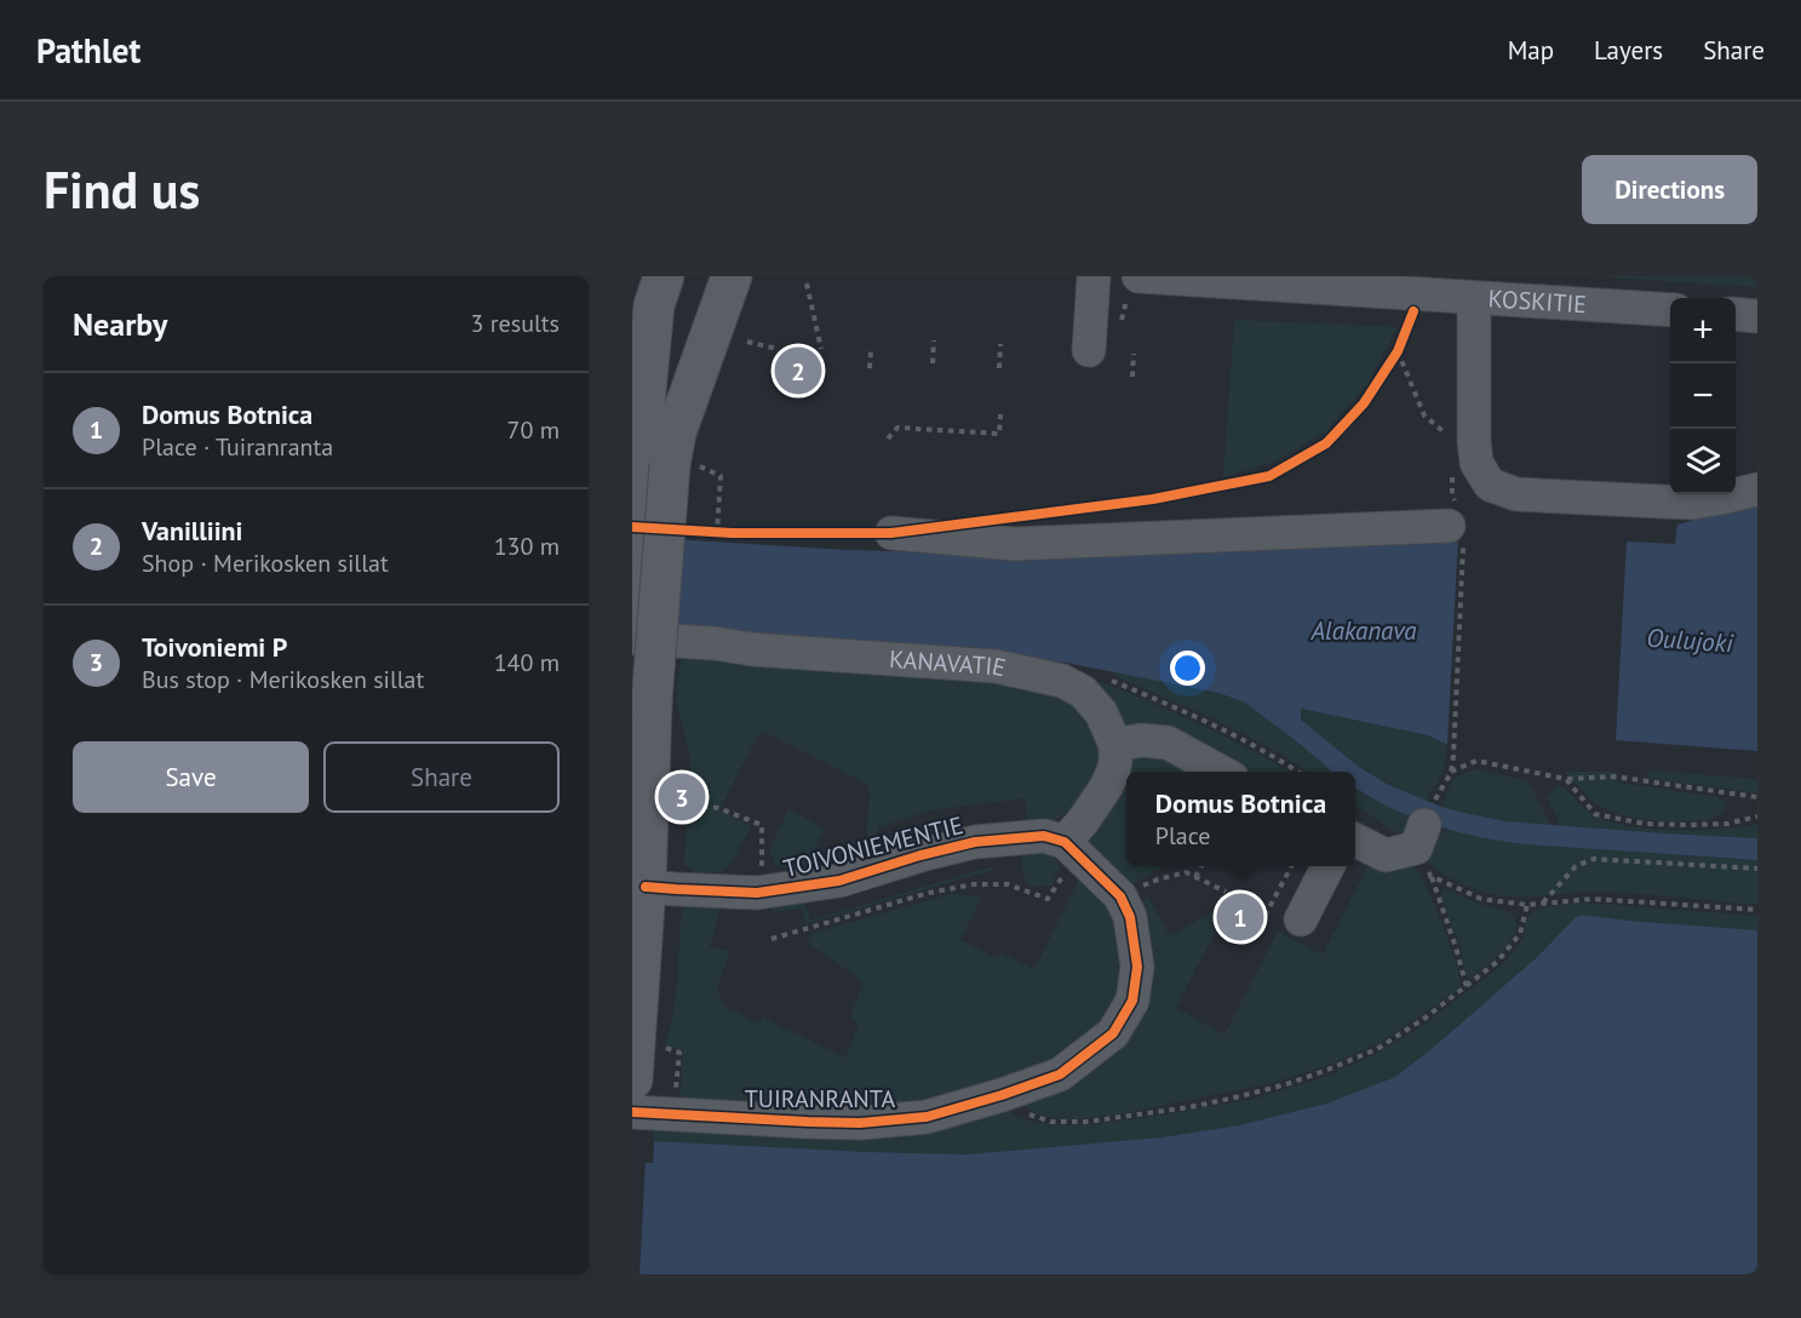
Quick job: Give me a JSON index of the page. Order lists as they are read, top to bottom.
{
  "streets": {
    "street": [
      "KOSKITIE",
      "KANAVATIE",
      "TOIVONIEMENTIE",
      "TUIRANRANTA"
    ]
  },
  "crossings": [
    ["TOIVONIEMENTIE", "TUIRANRANTA"]
  ],
  "water": ["Alakanava", "Oulujoki"],
  "page": {
    "header": "Pathlet",
    "nav": ["Map", "Layers", "Share"],
    "buttons": [
      "Directions",
      ["Save", "Share"]
    ],
    "title": "Find us",
    "heading": ["Nearby", "3 results"],
    "map_buttons": ["+", "−"],
    "pins": ["2", "3", "1"],
    "list": [
      {
        "mark": "1",
        "name": "Domus Botnica",
        "note": "Place · Tuiranranta",
        "value": "70 m"
      },
      {
        "mark": "2",
        "name": "Vanilliini",
        "note": "Shop · Merikosken sillat",
        "value": "130 m"
      },
      {
        "mark": "3",
        "name": "Toivoniemi P",
        "note": "Bus stop · Merikosken sillat",
        "value": "140 m"
      }
    ],
    "popup": ["Domus Botnica", "Place"]
  }
}
